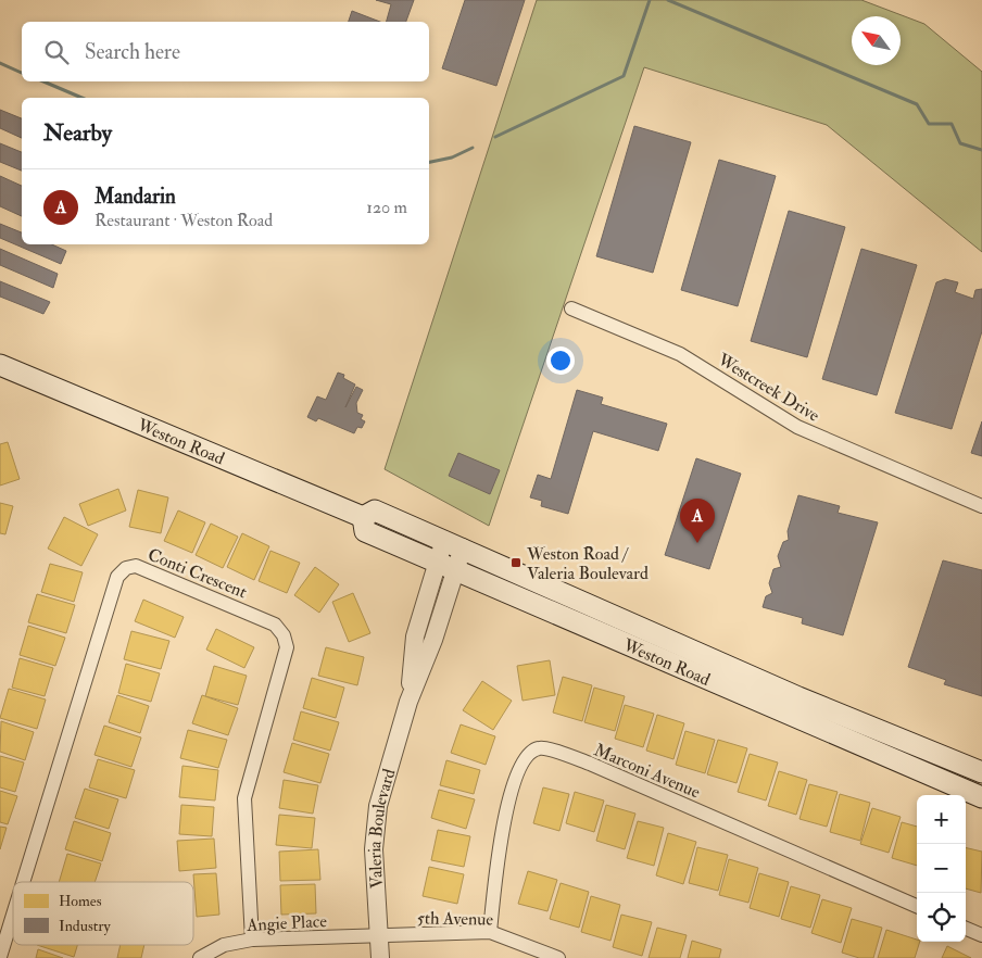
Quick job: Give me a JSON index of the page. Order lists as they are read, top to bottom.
{
  "streets": {
    "main road": ["Weston Road"],
    "street": [
      "Westcreek Drive",
      "Conti Crescent",
      "Marconi Avenue",
      "Valeria Boulevard",
      "5th Avenue",
      "Angie Place"
    ]
  },
  "crossings": [
    ["Weston Road", "Valeria Boulevard"],
    ["Conti Crescent", "Angie Place"],
    ["Marconi Avenue", "5th Avenue"],
    ["Valeria Boulevard", "5th Avenue"],
    ["Valeria Boulevard", "Angie Place"],
    ["5th Avenue", "Angie Place"]
  ],
  "places": {
    "transit": ["Weston Road / Valeria Boulevard"]
  },
  "legend": ["Homes", "Industry"],
  "north": "top left",
  "page": {
    "search": "Search here",
    "heading": "Nearby",
    "list": [
      {
        "mark": "A",
        "name": "Mandarin",
        "note": "Restaurant · Weston Road",
        "value": "120 m"
      }
    ],
    "pins": "A",
    "map_buttons": ["+", "−"]
  }
}
